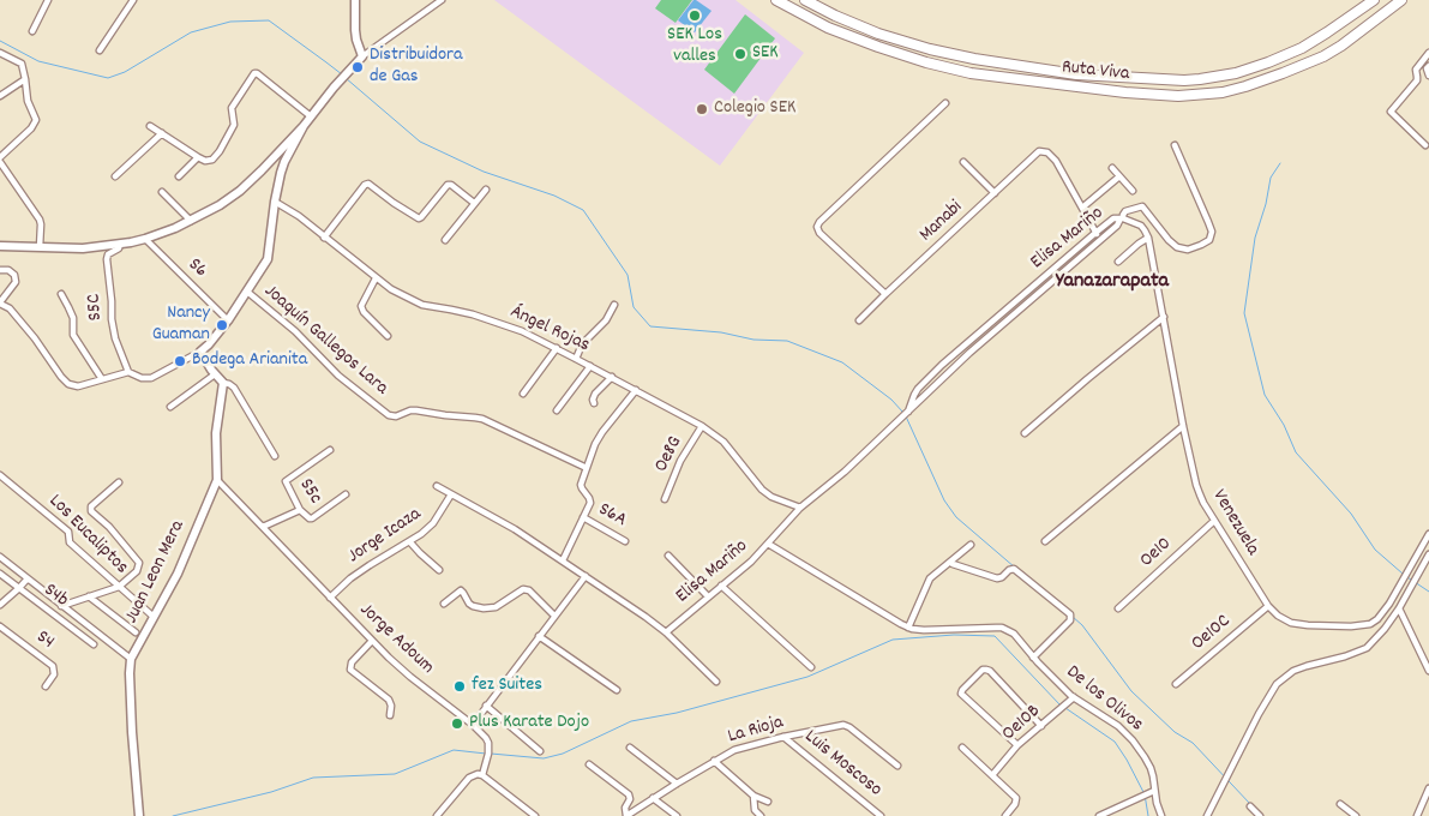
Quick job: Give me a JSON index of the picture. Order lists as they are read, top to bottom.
{
  "streets": {
    "highway": ["Ruta Viva"],
    "street": [
      "Manabi",
      "Elisa Mariño",
      "S6",
      "S5C",
      "Ángel Rojas",
      "Joaquín Gallegos Lara",
      "Oe8G",
      "S5c",
      "S6A",
      "Venezuela",
      "Los Eucaliptos",
      "Jorge Icaza",
      "Oe10",
      "Juan Leon Mera",
      "S4b",
      "Oe10C",
      "Jorge Adoum",
      "S4",
      "De los Olivos",
      "Oe10B",
      "La Rioja",
      "Luis Moscoso"
    ]
  },
  "crossings": [
    ["Elisa Mariño", "Ángel Rojas"],
    ["Elisa Mariño", "De los Olivos"],
    ["Ángel Rojas", "Oe8G"],
    ["Venezuela", "Oe10"],
    ["Venezuela", "Oe10C"],
    ["Los Eucaliptos", "Juan Leon Mera"],
    ["Jorge Icaza", "Jorge Adoum"],
    ["Juan Leon Mera", "Jorge Adoum"],
    ["De los Olivos", "Oe10B"],
    ["La Rioja", "Luis Moscoso"]
  ],
  "districts": ["Yanazarapata"],
  "places": [
    "SEK Los valles",
    "SEK",
    "Distribuidora de Gas",
    "Colegio SEK",
    "Nancy Guaman",
    "Bodega Arianita",
    "fez Suites",
    "Plus Karate Dojo"
  ]
}
